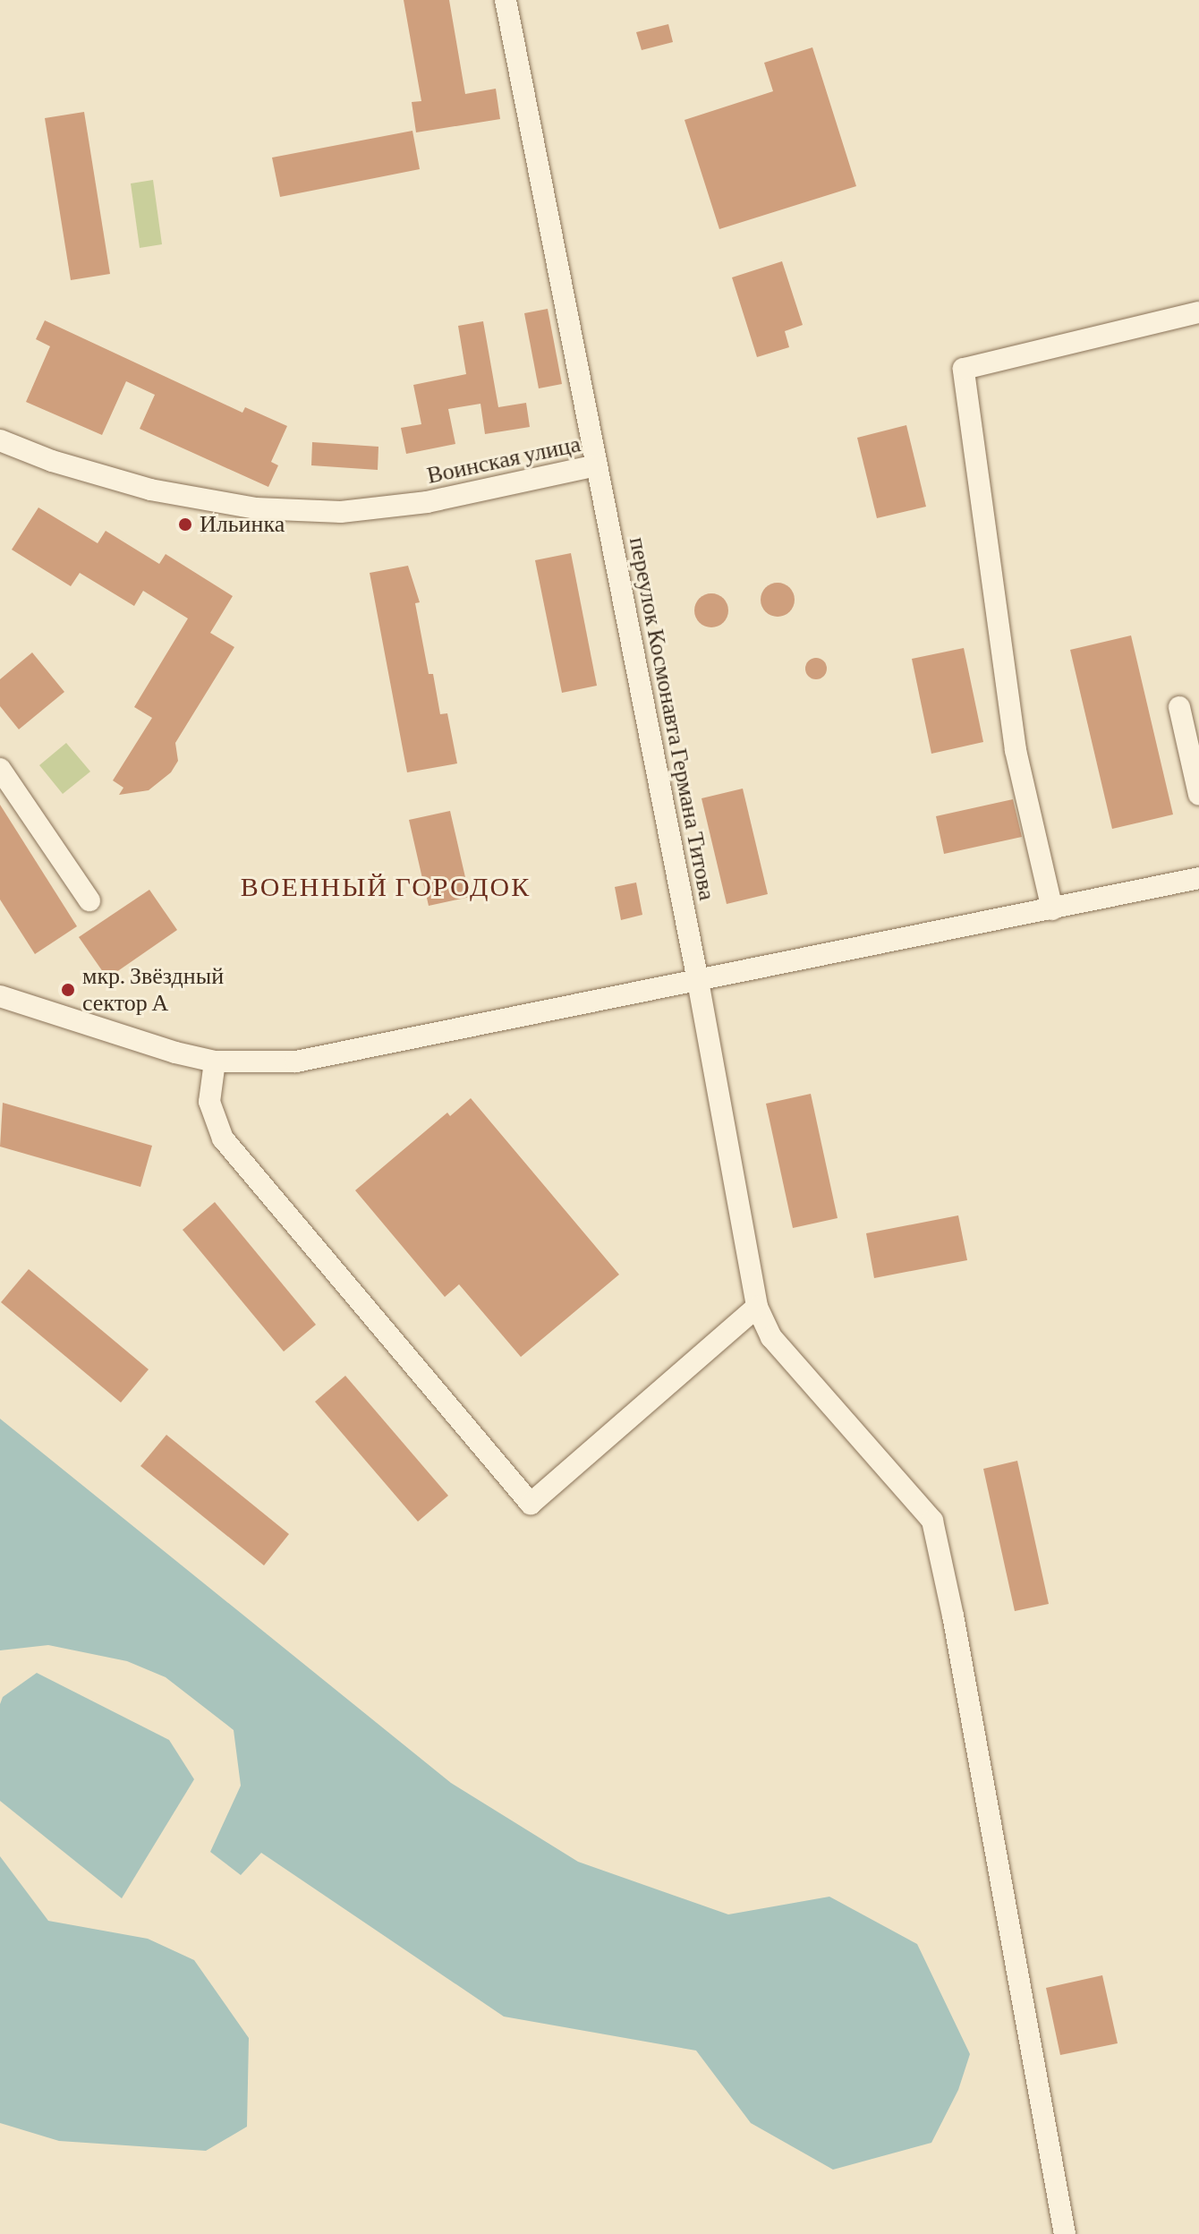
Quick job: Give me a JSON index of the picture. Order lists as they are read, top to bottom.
{
  "streets": {
    "street": ["Воинская улица", "переулок Космонавта Германа Титова"]
  },
  "crossings": [
    ["Воинская улица", "переулок Космонавта Германа Титова"]
  ],
  "districts": ["ВОЕННЫЙ ГОРОДОК"],
  "places": ["Ильинка", "мкр. Звёздный сектор А"]
}
